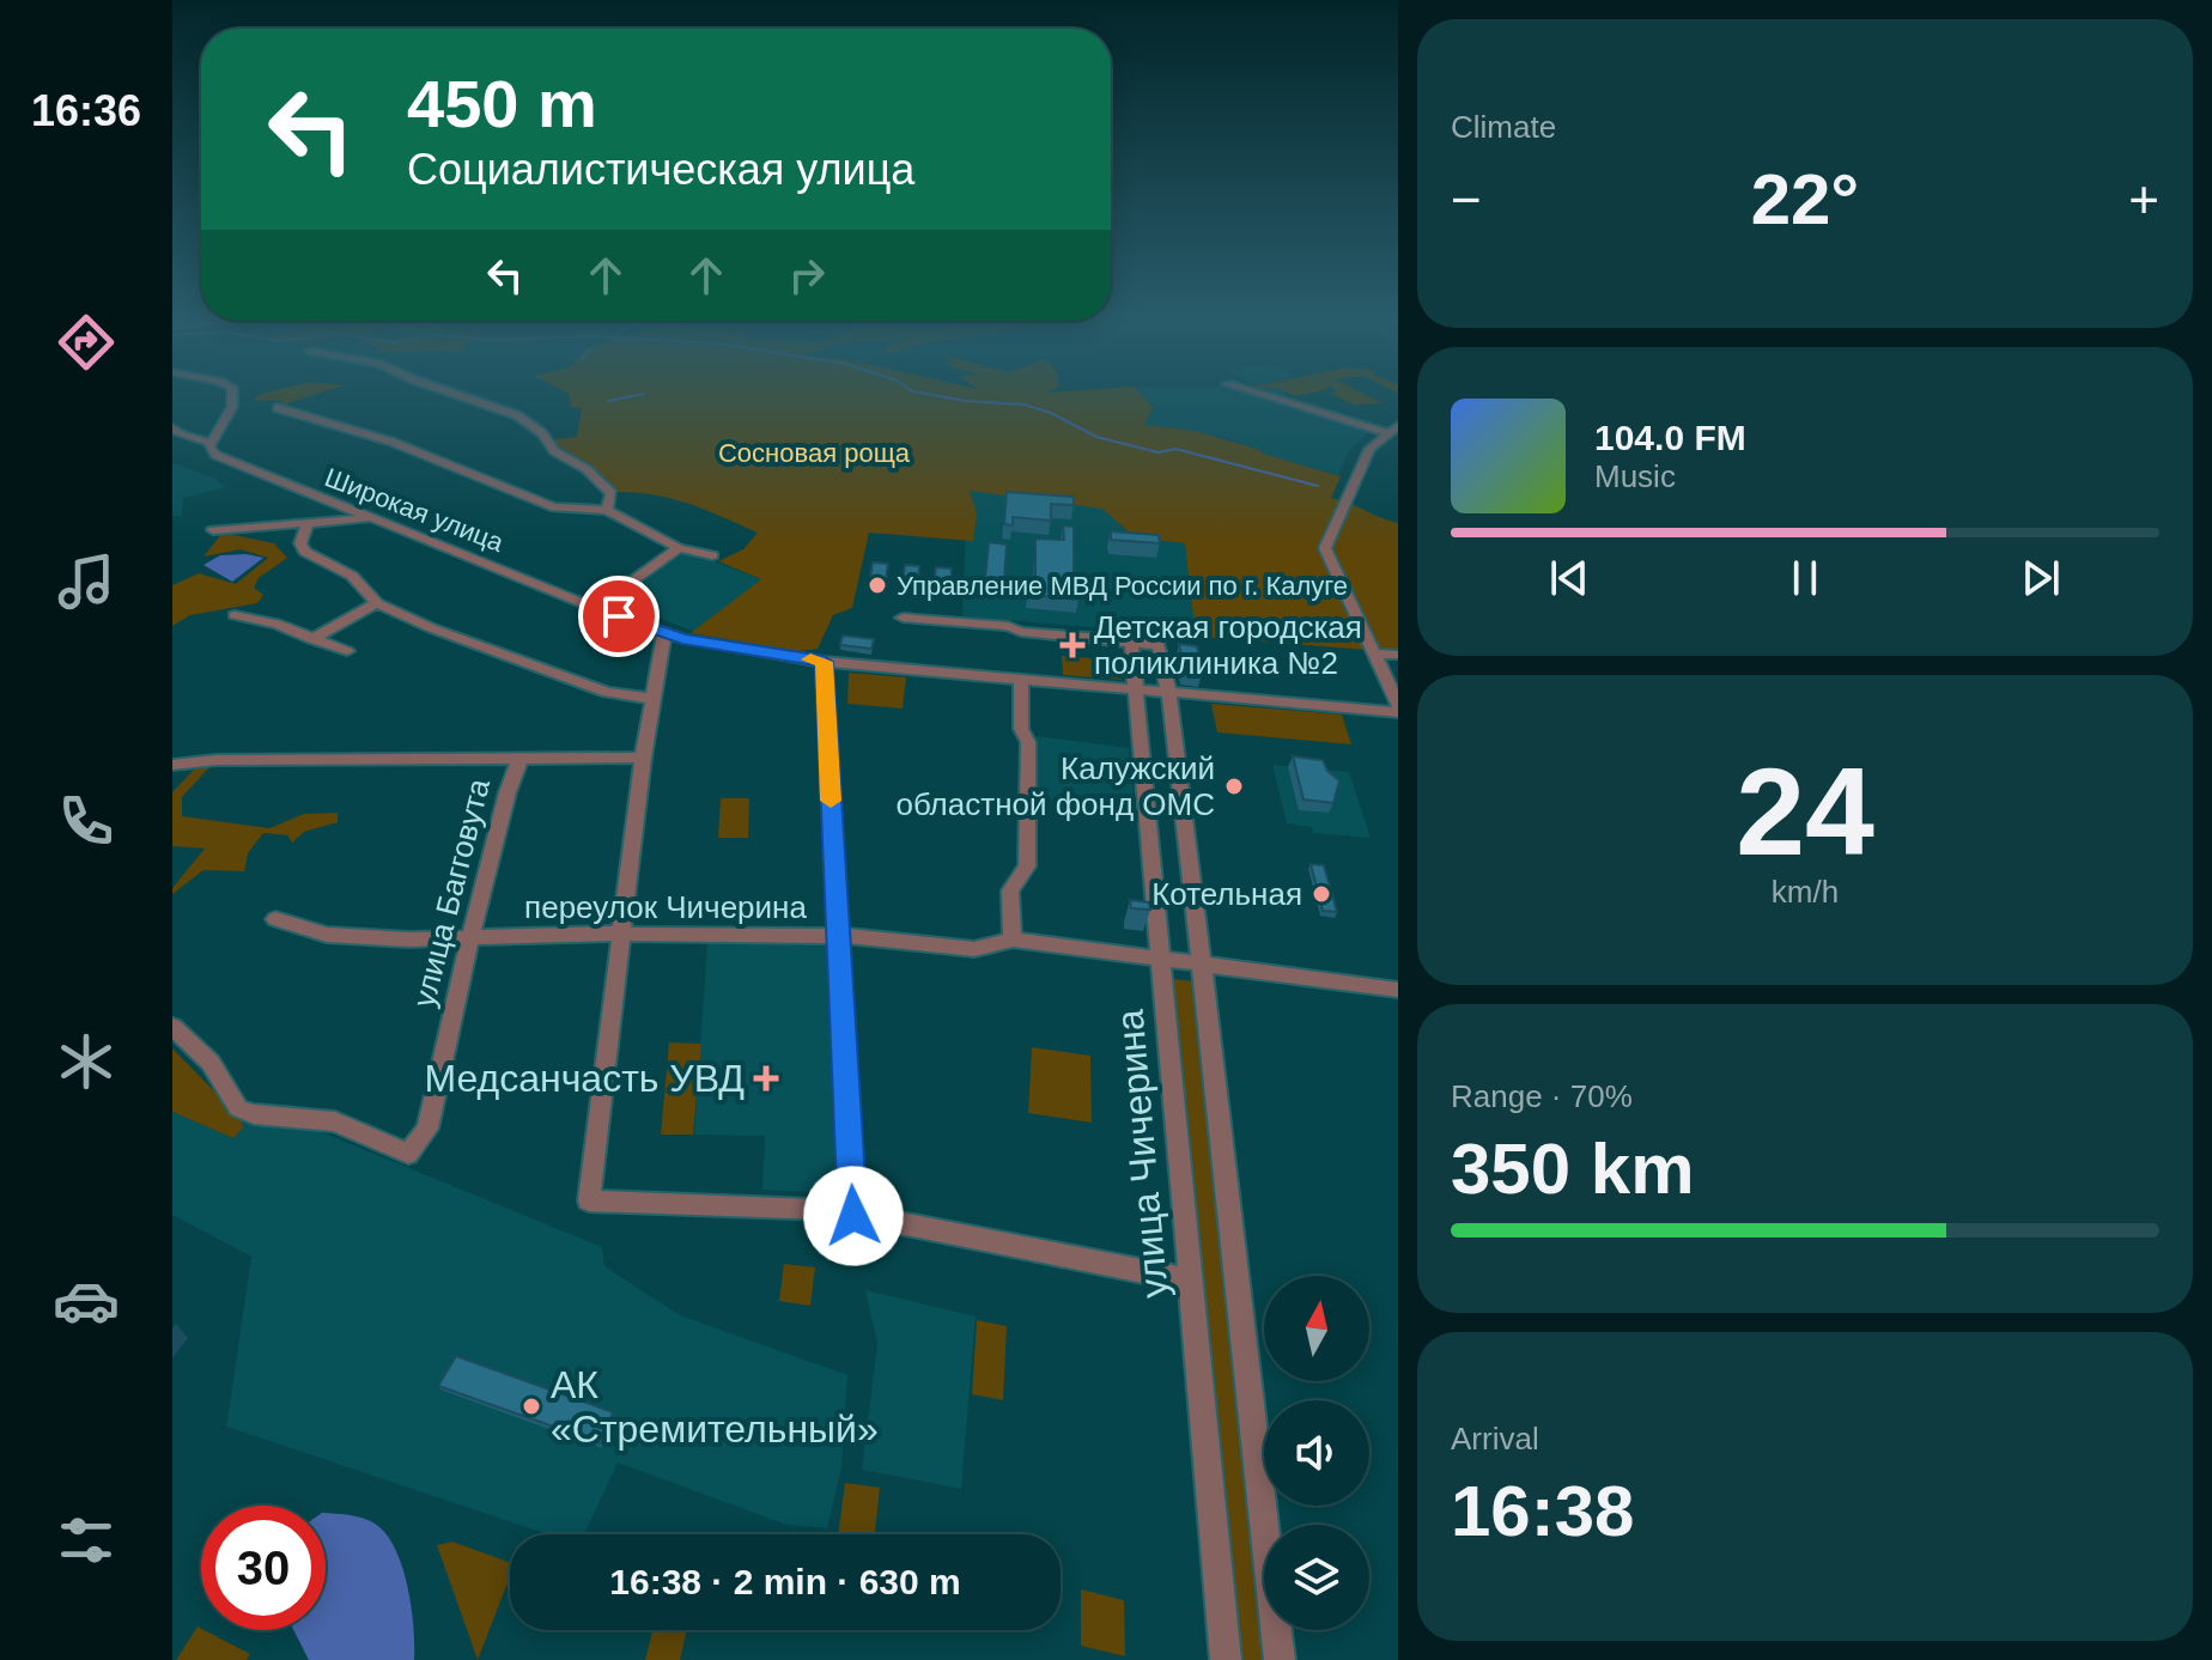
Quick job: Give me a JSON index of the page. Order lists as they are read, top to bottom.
{
  "streets": {
    "street": [
      "Широкая улица",
      "улица Багговута",
      "переулок Чичерина",
      "улица Чичерина"
    ]
  },
  "crossings": [
    ["Широкая улица", "улица Чичерина"],
    ["улица Багговута", "переулок Чичерина"],
    ["переулок Чичерина", "улица Чичерина"]
  ],
  "parks": ["Сосновая роща"],
  "places": {
    "other": [
      "Управление МВД России по г. Калуге",
      "Калужский областной фонд ОМС",
      "Котельная",
      "АК «Стремительный»"
    ],
    "health": ["Детская городская поликлиника №2", "Медсанчасть УВД"]
  },
  "north": "top",
  "page": {
    "tabs": "16:36",
    "tile": [
      "Climate",
      ["24", "km/h"],
      ["Range · 70%", "350 km"],
      ["Arrival", "16:38"]
    ],
    "turn": ["450 m", "Социалистическая улица"],
    "heat": ["−", "22°", "+"],
    "song": ["104.0 FM", "Music"],
    "limit": "30",
    "trip": "16:38 · 2 min · 630 m"
  }
}
